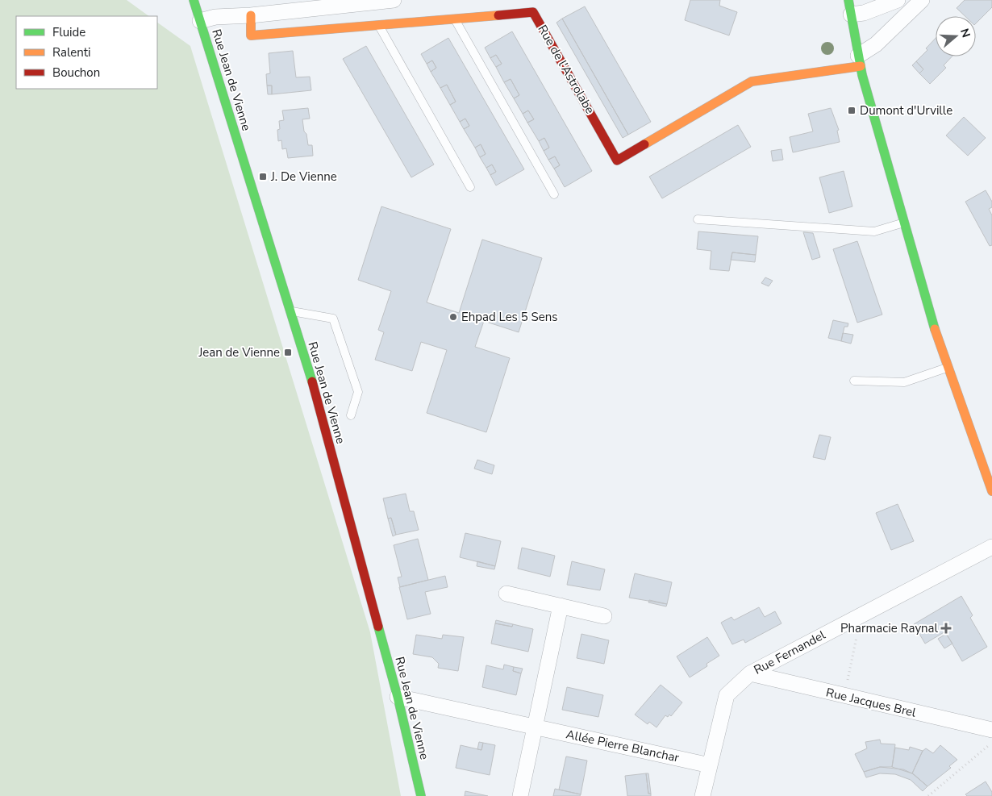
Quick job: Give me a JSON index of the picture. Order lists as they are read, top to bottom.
{
  "streets": {
    "street": [
      "Rue de l'Astrolabe",
      "Rue Jean de Vienne",
      "Rue Fernandel",
      "Rue Jacques Brel",
      "Allée Pierre Blanchar"
    ]
  },
  "crossings": [
    ["Rue Jean de Vienne", "Allée Pierre Blanchar"],
    ["Rue Fernandel", "Rue Jacques Brel"],
    ["Rue Fernandel", "Allée Pierre Blanchar"]
  ],
  "places": {
    "transit": ["Dumont d'Urville", "J. De Vienne", "Jean de Vienne"],
    "other": ["Ehpad Les 5 Sens"],
    "health": ["Pharmacie Raynal"]
  },
  "legend": ["Fluide", "Ralenti", "Bouchon"],
  "north": "right"
}
